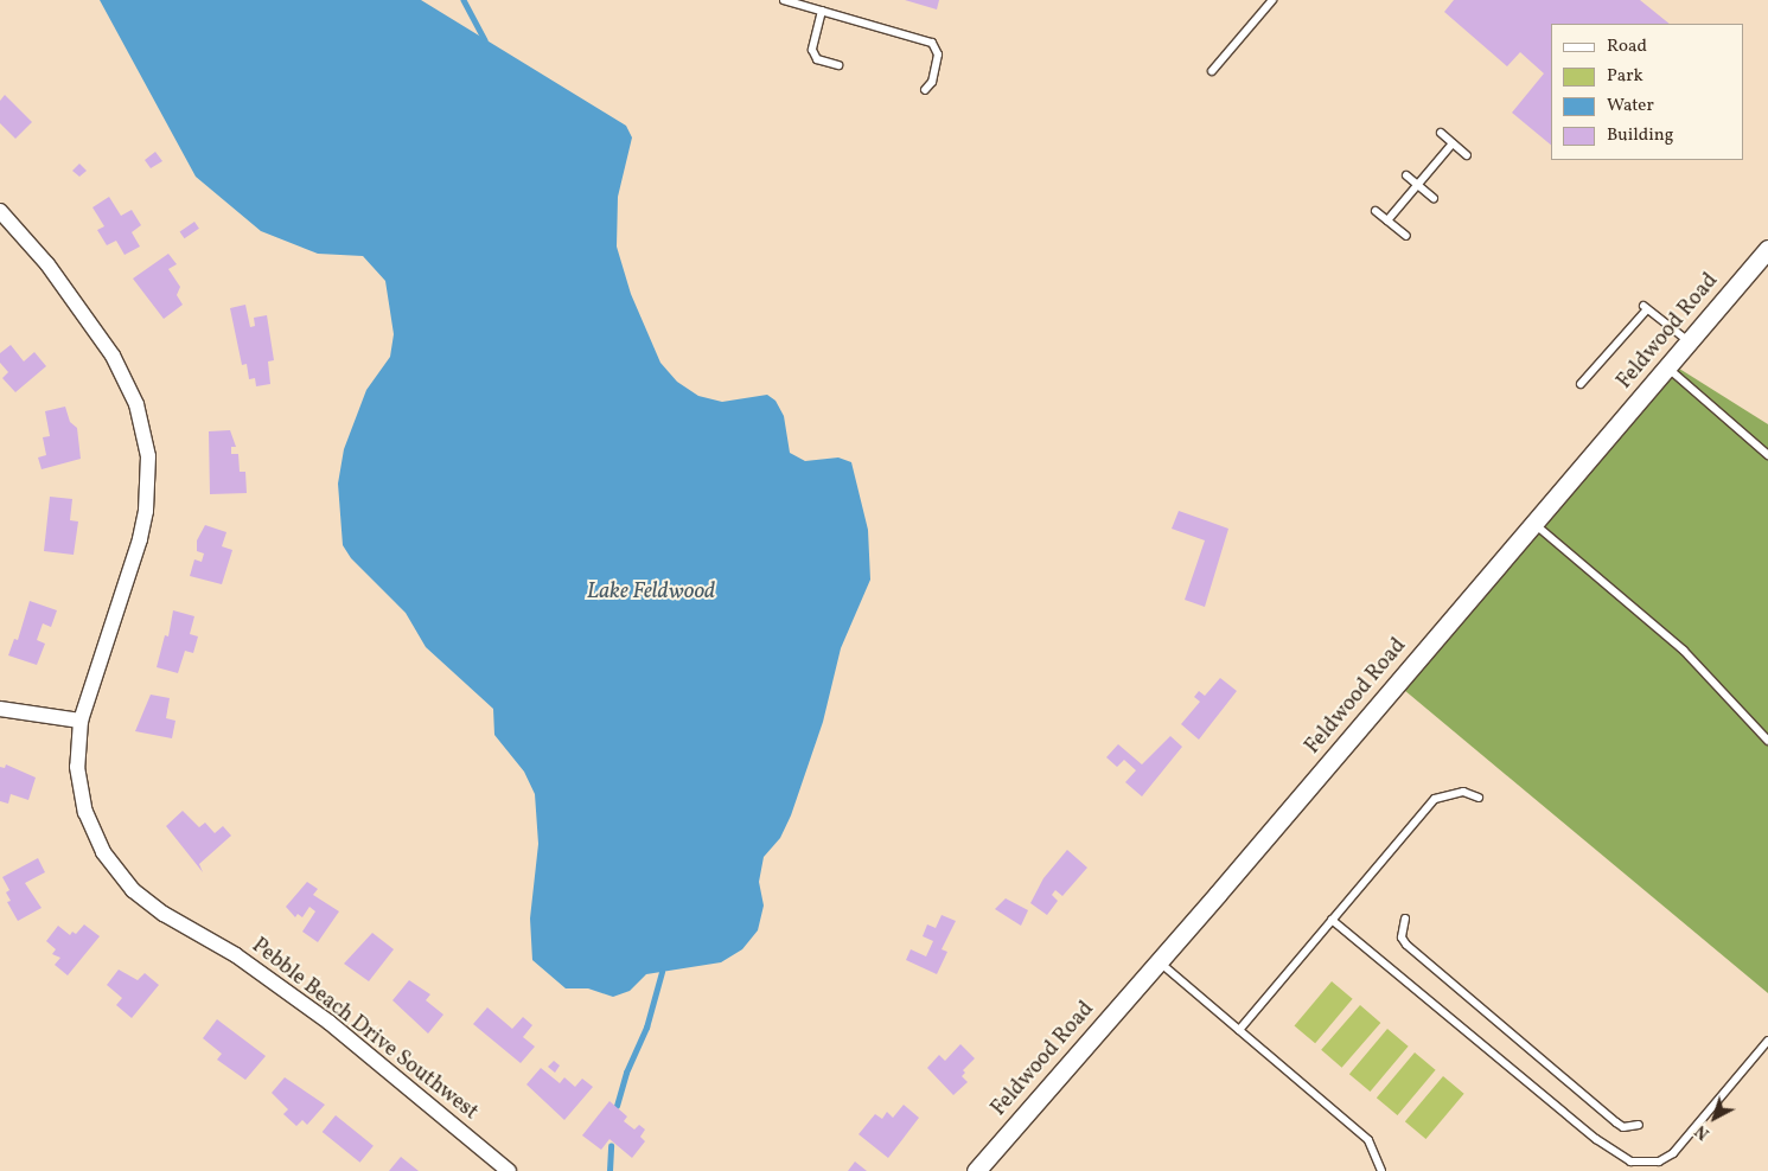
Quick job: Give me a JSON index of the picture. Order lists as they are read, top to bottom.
{
  "streets": {
    "street": ["Feldwood Road", "Pebble Beach Drive Southwest"]
  },
  "water": ["Lake Feldwood"],
  "legend": [
    "Road",
    "Park",
    "Water",
    "Building"
  ],
  "north": "bottom left"
}
